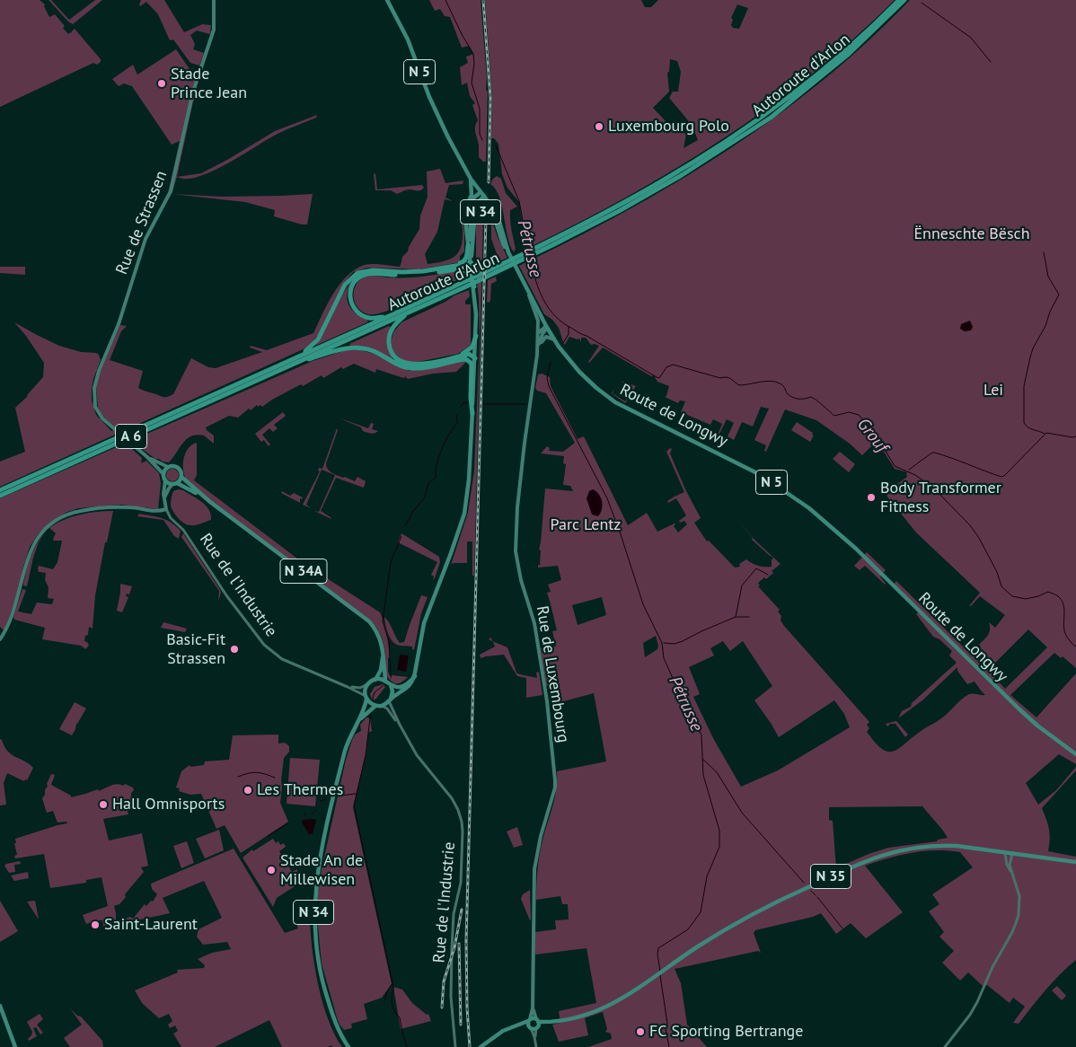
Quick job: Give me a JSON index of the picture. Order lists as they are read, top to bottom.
{
  "streets": {
    "highway": ["Autoroute d'Arlon", "A 6"],
    "main road": [
      "N 5",
      "N 34",
      "Rue de Strassen",
      "Route de Longwy",
      "N 34A",
      "Rue de Luxembourg",
      "N 35"
    ],
    "street": ["Rue de l'Industrie"]
  },
  "crossings": [
    ["Autoroute d'Arlon", "A 6"],
    ["N 34", "Route de Longwy"],
    ["N 34", "A 6"],
    ["N 34", "N 34A"],
    ["N 34", "Rue de l'Industrie"],
    ["Rue de Strassen", "N 34A"],
    ["Route de Longwy", "Rue de Luxembourg"],
    ["N 34A", "Rue de l'Industrie"],
    ["Rue de Luxembourg", "N 35"]
  ],
  "water": ["Pétrusse", "Grouf"],
  "parks": ["Ënneschte Bësch", "Lei", "Parc Lentz"],
  "places": [
    "Stade Prince Jean",
    "Luxembourg Polo",
    "Body Transformer Fitness",
    "Basic-Fit Strassen",
    "Les Thermes",
    "Hall Omnisports",
    "Stade An de Millewisen",
    "Saint-Laurent",
    "FC Sporting Bertrange"
  ]
}
